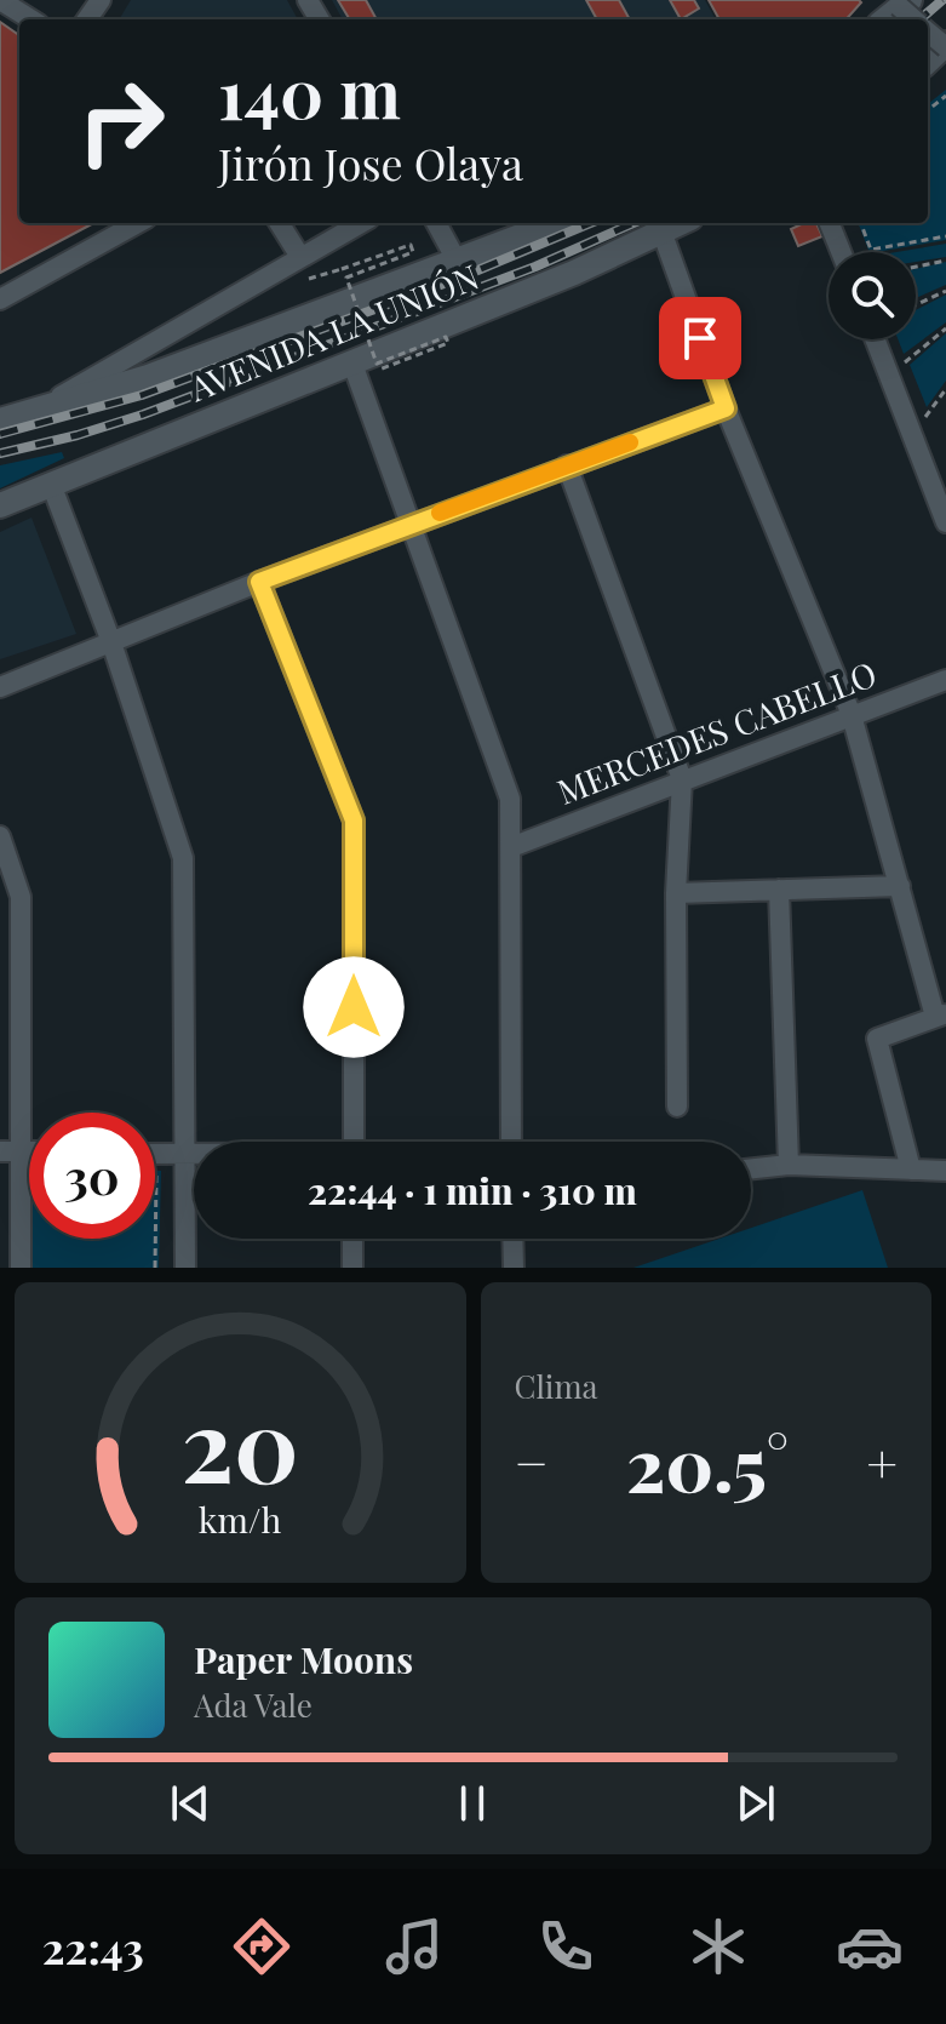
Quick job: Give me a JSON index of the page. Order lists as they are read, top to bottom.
{
  "streets": {
    "street": ["AVENIDA LA UNIÓN", "MERCEDES CABELLO"]
  },
  "page": {
    "turn": ["140 m", "Jirón Jose Olaya"],
    "limit": "30",
    "trip": "22:44 · 1 min · 310 m",
    "tile": "Clima",
    "heat": ["−", "20.5°", "+"],
    "song": ["Paper Moons", "Ada Vale"],
    "tabs": "22:43",
    "gauge": ["20", "km/h"]
  }
}
